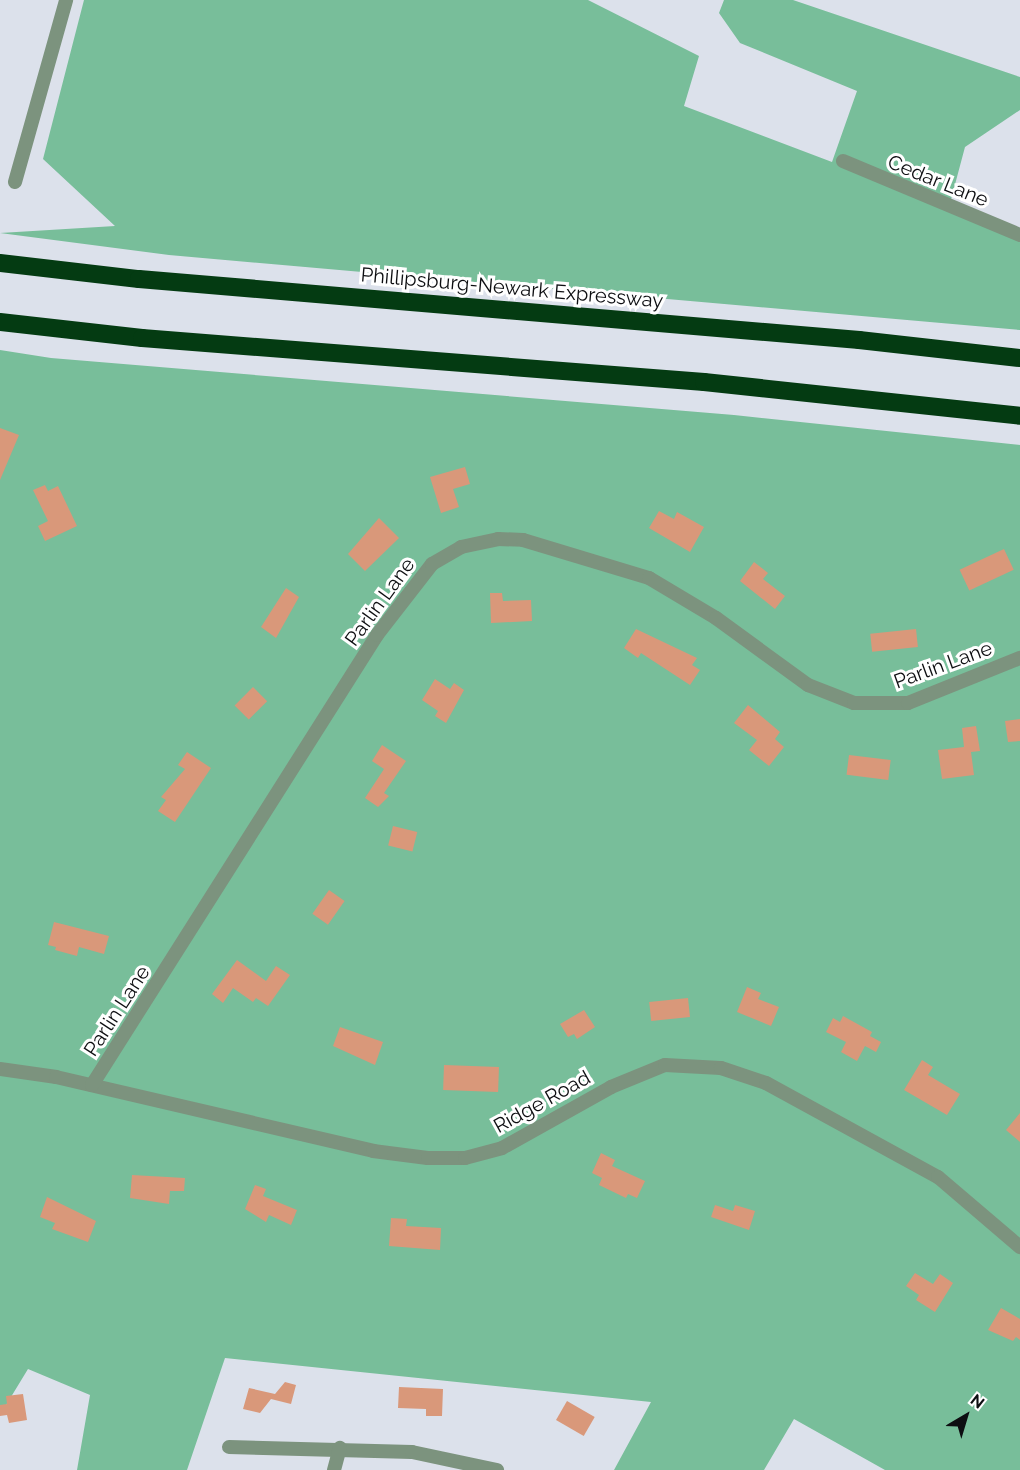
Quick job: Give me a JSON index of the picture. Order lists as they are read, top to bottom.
{
  "streets": {
    "highway": ["Phillipsburg-Newark Expressway"],
    "street": ["Cedar Lane", "Parlin Lane", "Ridge Road"]
  },
  "crossings": [
    ["Parlin Lane", "Ridge Road"]
  ],
  "north": "top right"
}
